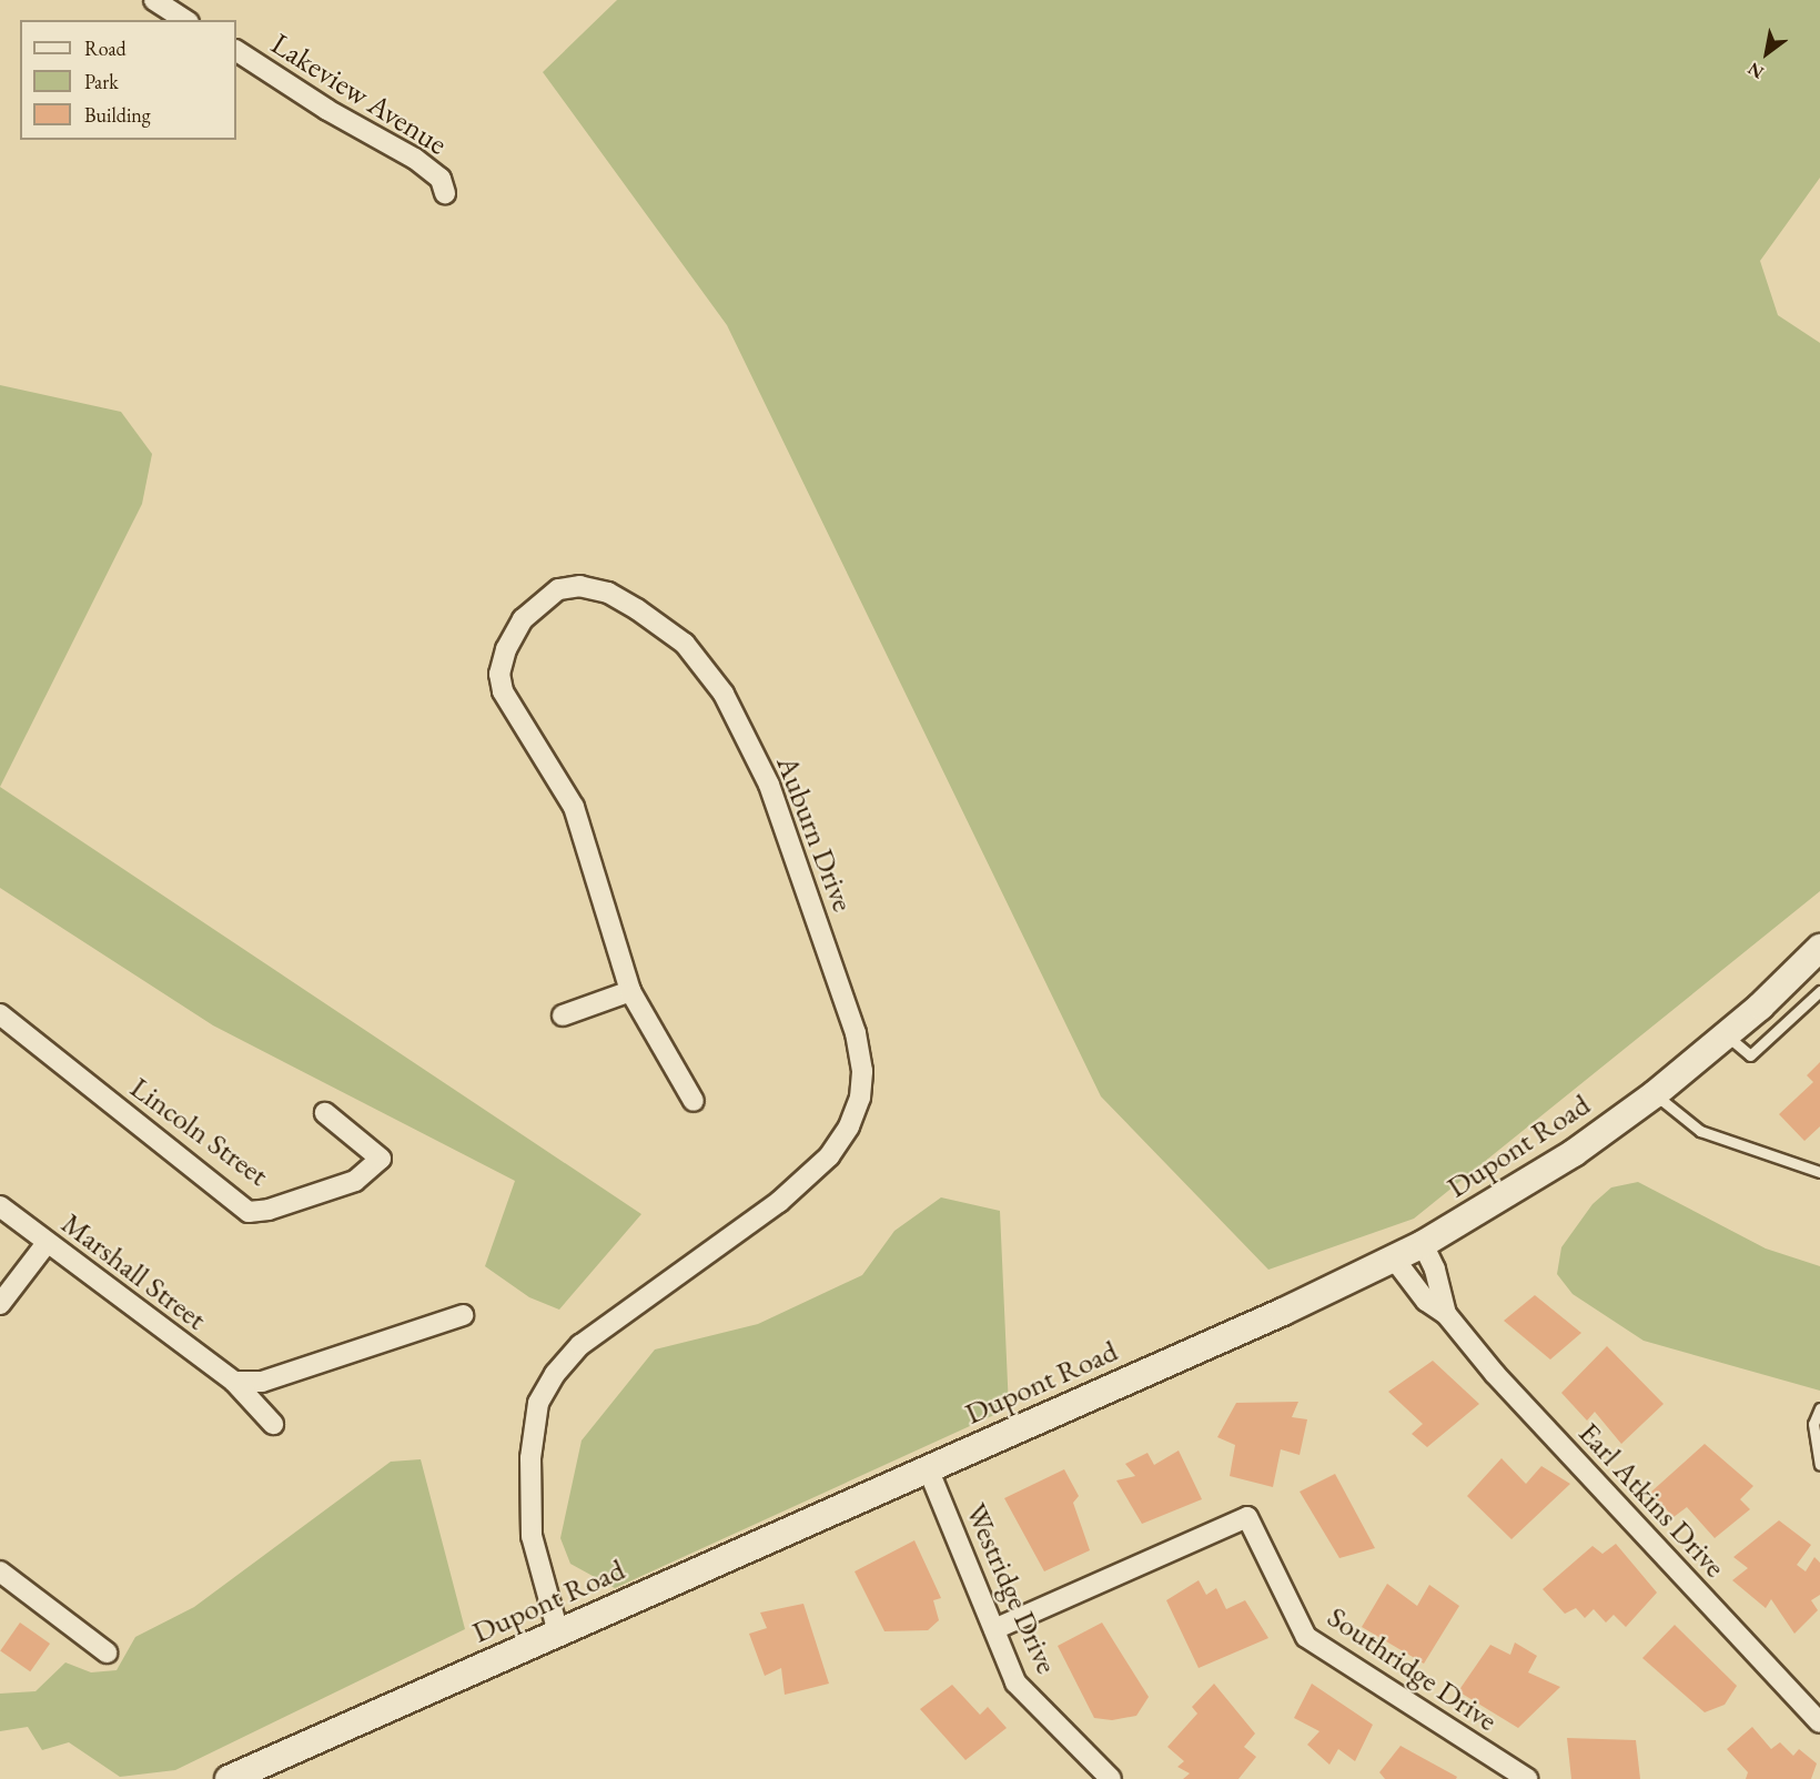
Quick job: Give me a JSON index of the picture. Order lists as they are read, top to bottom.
{
  "streets": {
    "street": [
      "Lakeview Avenue",
      "Auburn Drive",
      "Lincoln Street",
      "Dupont Road",
      "Marshall Street",
      "Earl Atkins Drive",
      "Westridge Drive",
      "Southridge Drive"
    ]
  },
  "crossings": [
    ["Auburn Drive", "Dupont Road"],
    ["Dupont Road", "Earl Atkins Drive"],
    ["Dupont Road", "Westridge Drive"],
    ["Westridge Drive", "Southridge Drive"]
  ],
  "legend": ["Road", "Park", "Building"],
  "north": "bottom left"
}
